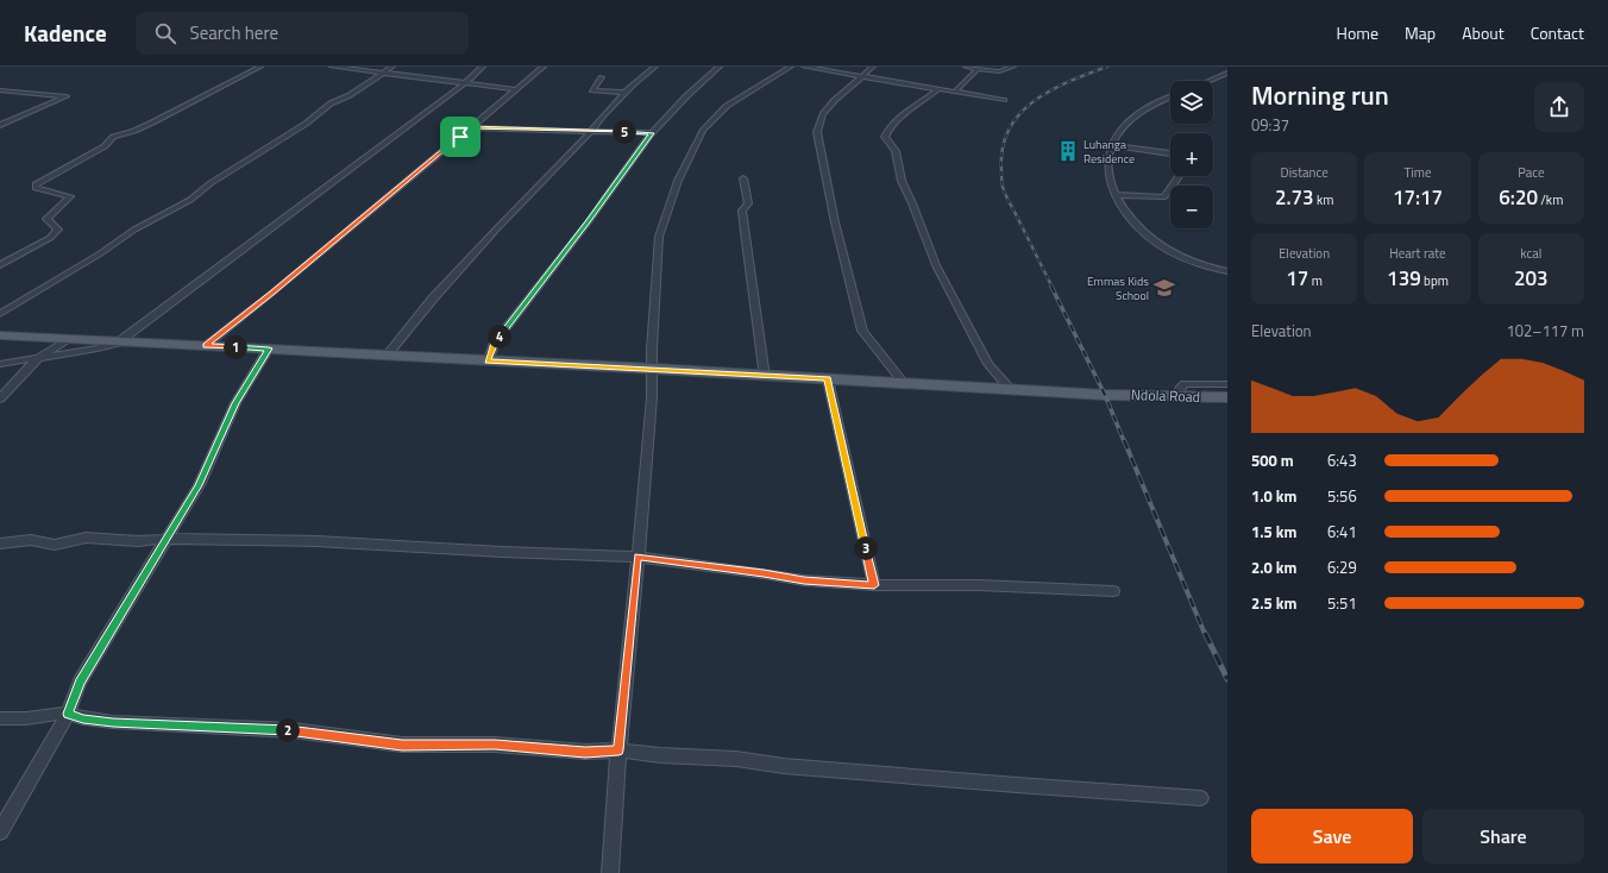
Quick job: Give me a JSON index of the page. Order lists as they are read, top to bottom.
{
  "streets": {
    "main road": ["Ndola Road"]
  },
  "places": {
    "building": ["Luhanga Residence"],
    "school or university": ["Emmas Kids School"]
  },
  "page": {
    "header": "Kadence",
    "search": "Search here",
    "nav": [
      "Home",
      "Map",
      "About",
      "Contact"
    ],
    "heading": ["Morning run", "09:37"],
    "map_buttons": ["+", "−"],
    "pins": [
      "5",
      "4",
      "1",
      "3",
      "2"
    ],
    "stats": [
      ["Distance", "2.73 km"],
      ["Time", "17:17"],
      ["Pace", "6:20 /km"],
      ["Elevation", "17 m"],
      ["Heart rate", "139 bpm"],
      ["kcal", "203"]
    ],
    "chart": ["Elevation", "102–117 m"],
    "list": [
      {
        "name": "500 m",
        "note": "6:43"
      },
      {
        "name": "1.0 km",
        "note": "5:56"
      },
      {
        "name": "1.5 km",
        "note": "6:41"
      },
      {
        "name": "2.0 km",
        "note": "6:29"
      },
      {
        "name": "2.5 km",
        "note": "5:51"
      }
    ],
    "buttons": ["Save", "Share"]
  }
}
